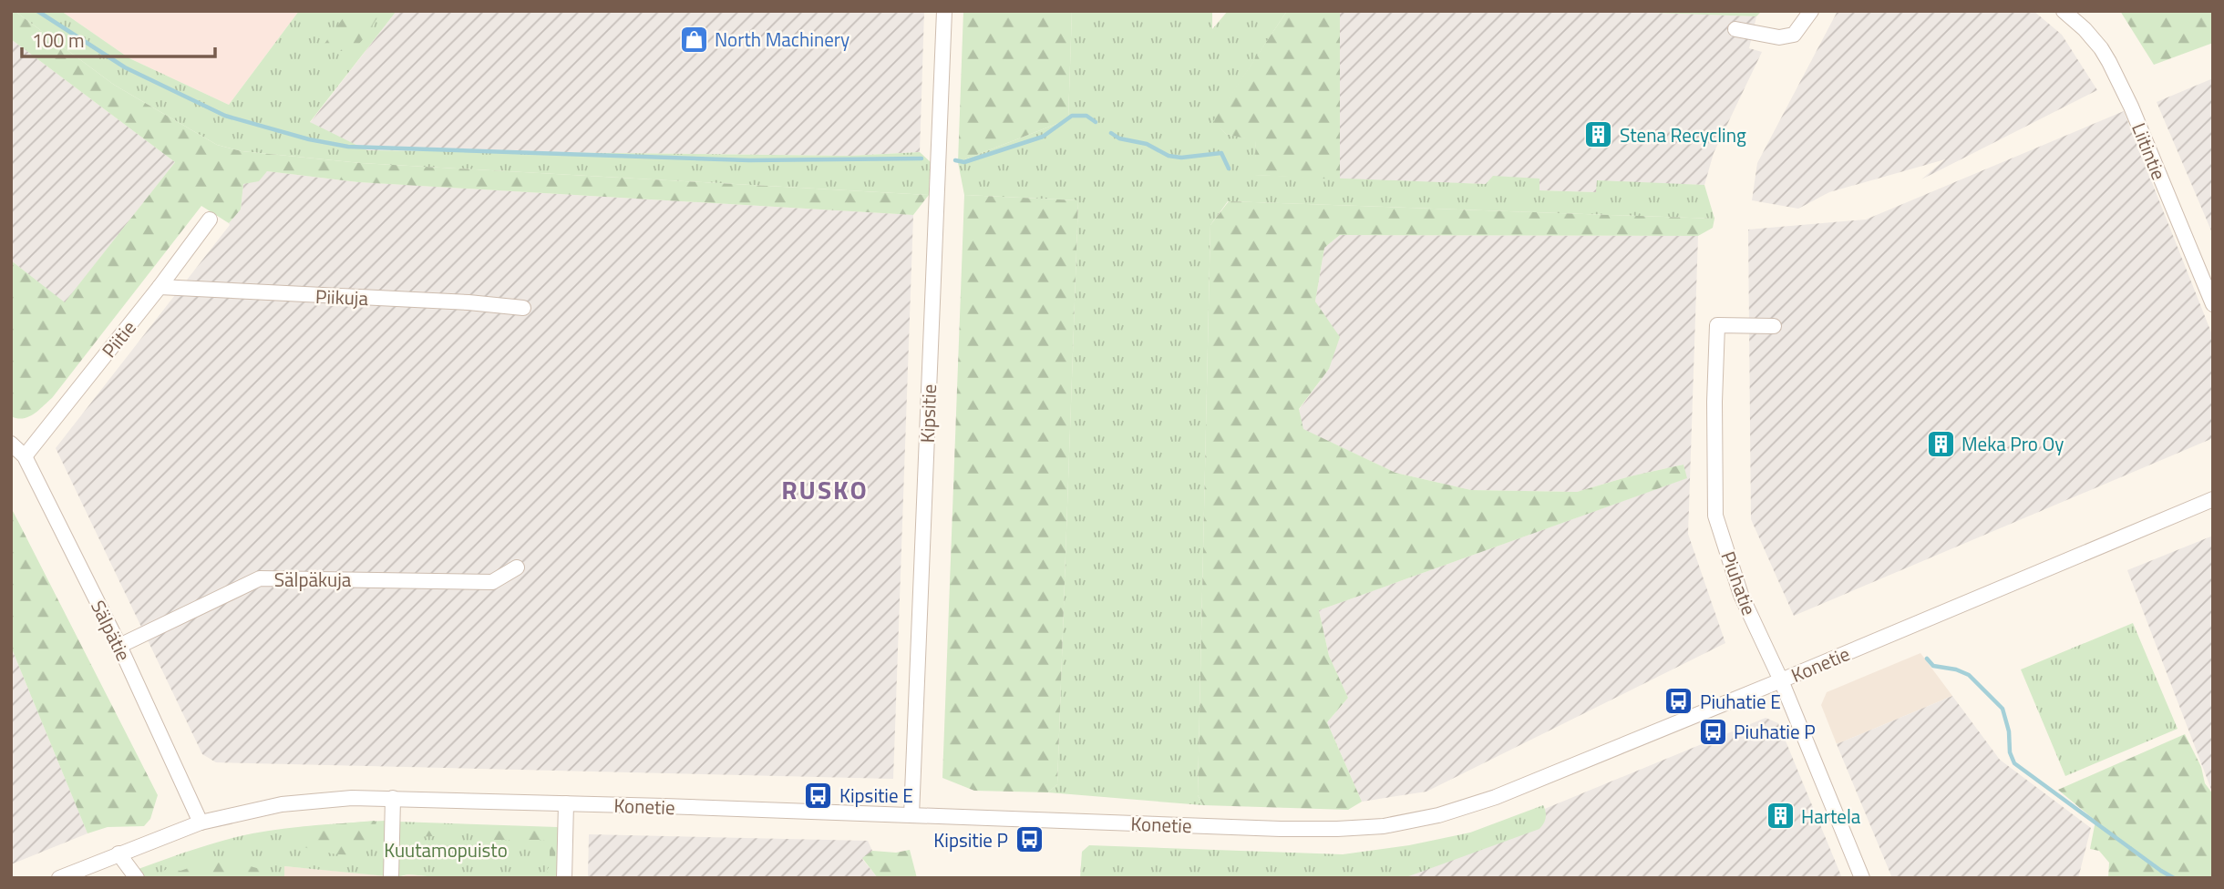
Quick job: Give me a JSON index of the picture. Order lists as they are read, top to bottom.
{
  "streets": {
    "street": [
      "Liitintie",
      "Piikuja",
      "Piitie",
      "Kipsitie",
      "Sälpäkuja",
      "Piuhatie",
      "Sälpätie",
      "Konetie"
    ]
  },
  "crossings": [
    ["Piikuja", "Piitie"],
    ["Piitie", "Sälpätie"],
    ["Kipsitie", "Konetie"],
    ["Sälpäkuja", "Sälpätie"],
    ["Piuhatie", "Konetie"],
    ["Sälpätie", "Konetie"]
  ],
  "districts": ["RUSKO"],
  "parks": ["Kuutamopuisto"],
  "places": {
    "shop": ["North Machinery"],
    "building": ["Stena Recycling", "Meka Pro Oy", "Hartela"],
    "bus stop": [
      "Piuhatie E",
      "Piuhatie P",
      "Kipsitie E",
      "Kipsitie P"
    ]
  },
  "scale_bar": "100 m"
}
